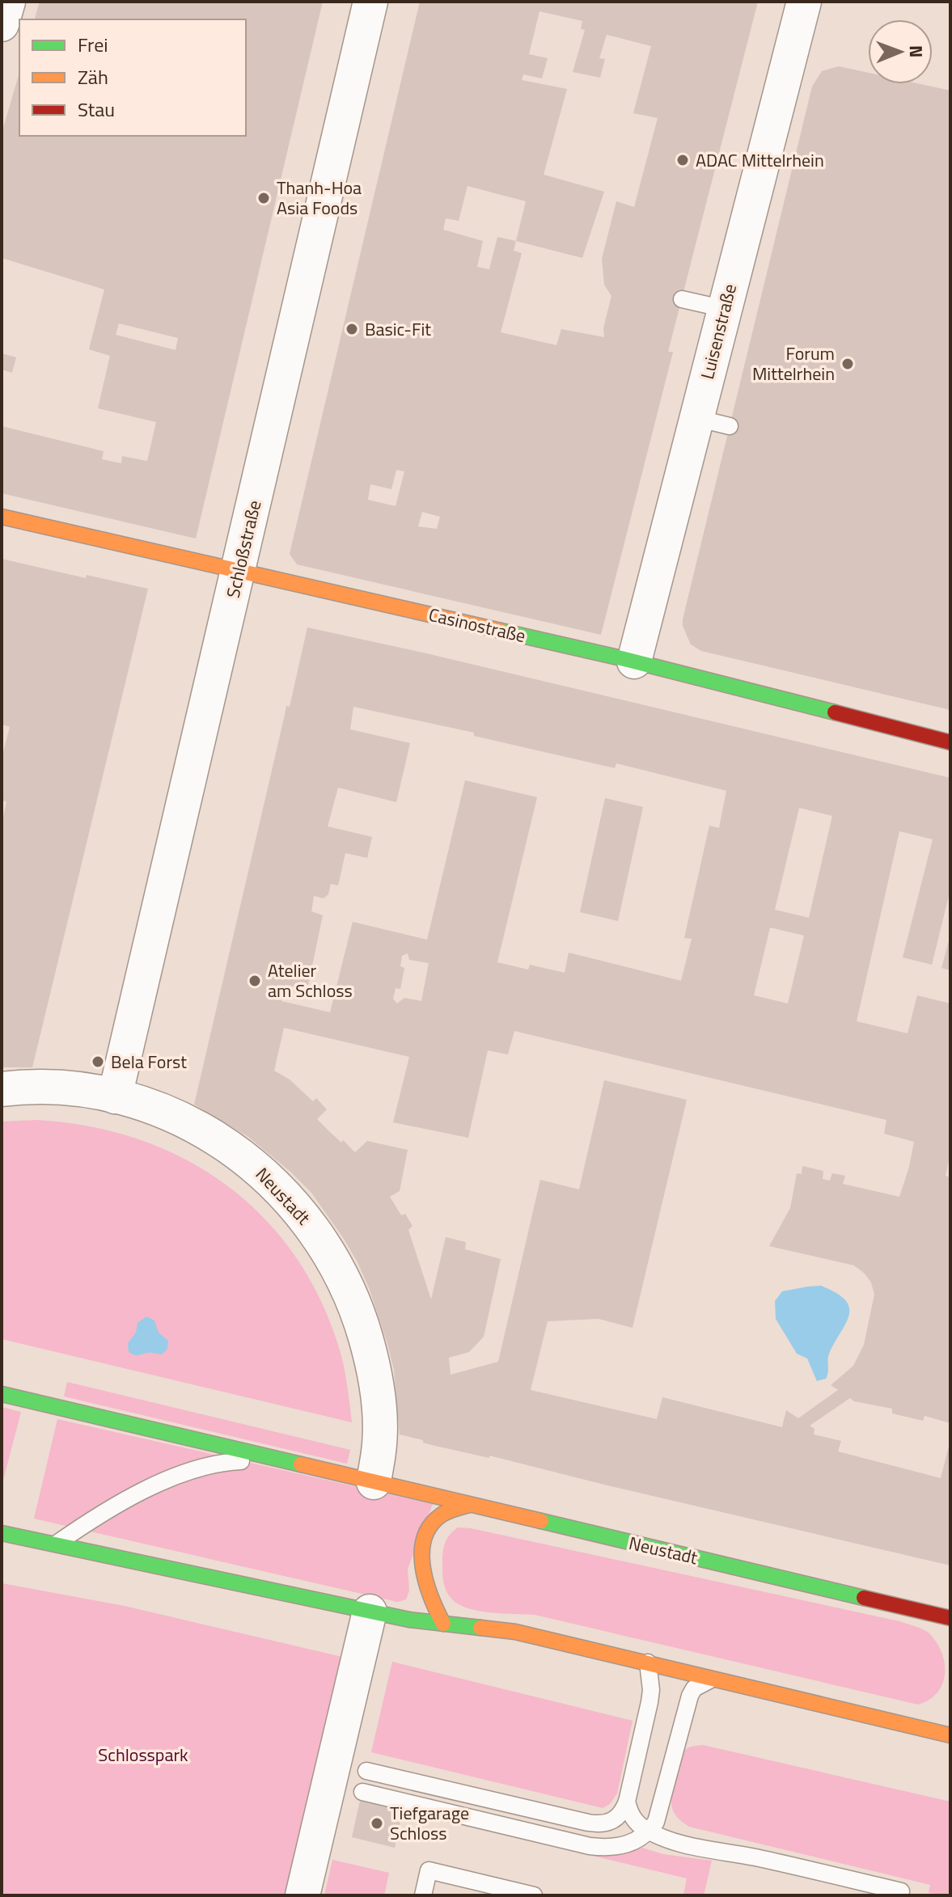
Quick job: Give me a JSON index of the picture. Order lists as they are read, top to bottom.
{
  "streets": {
    "street": [
      "Luisenstraße",
      "Schloßstraße",
      "Casinostraße",
      "Neustadt"
    ]
  },
  "crossings": [
    ["Luisenstraße", "Casinostraße"],
    ["Schloßstraße", "Casinostraße"],
    ["Schloßstraße", "Neustadt"]
  ],
  "parks": ["Schlosspark"],
  "places": [
    "ADAC Mittelrhein",
    "Thanh-Hoa Asia Foods",
    "Basic-Fit",
    "Forum Mittelrhein",
    "Atelier am Schloss",
    "Bela Forst",
    "Tiefgarage Schloss"
  ],
  "legend": ["Frei", "Zäh", "Stau"],
  "north": "right"
}
